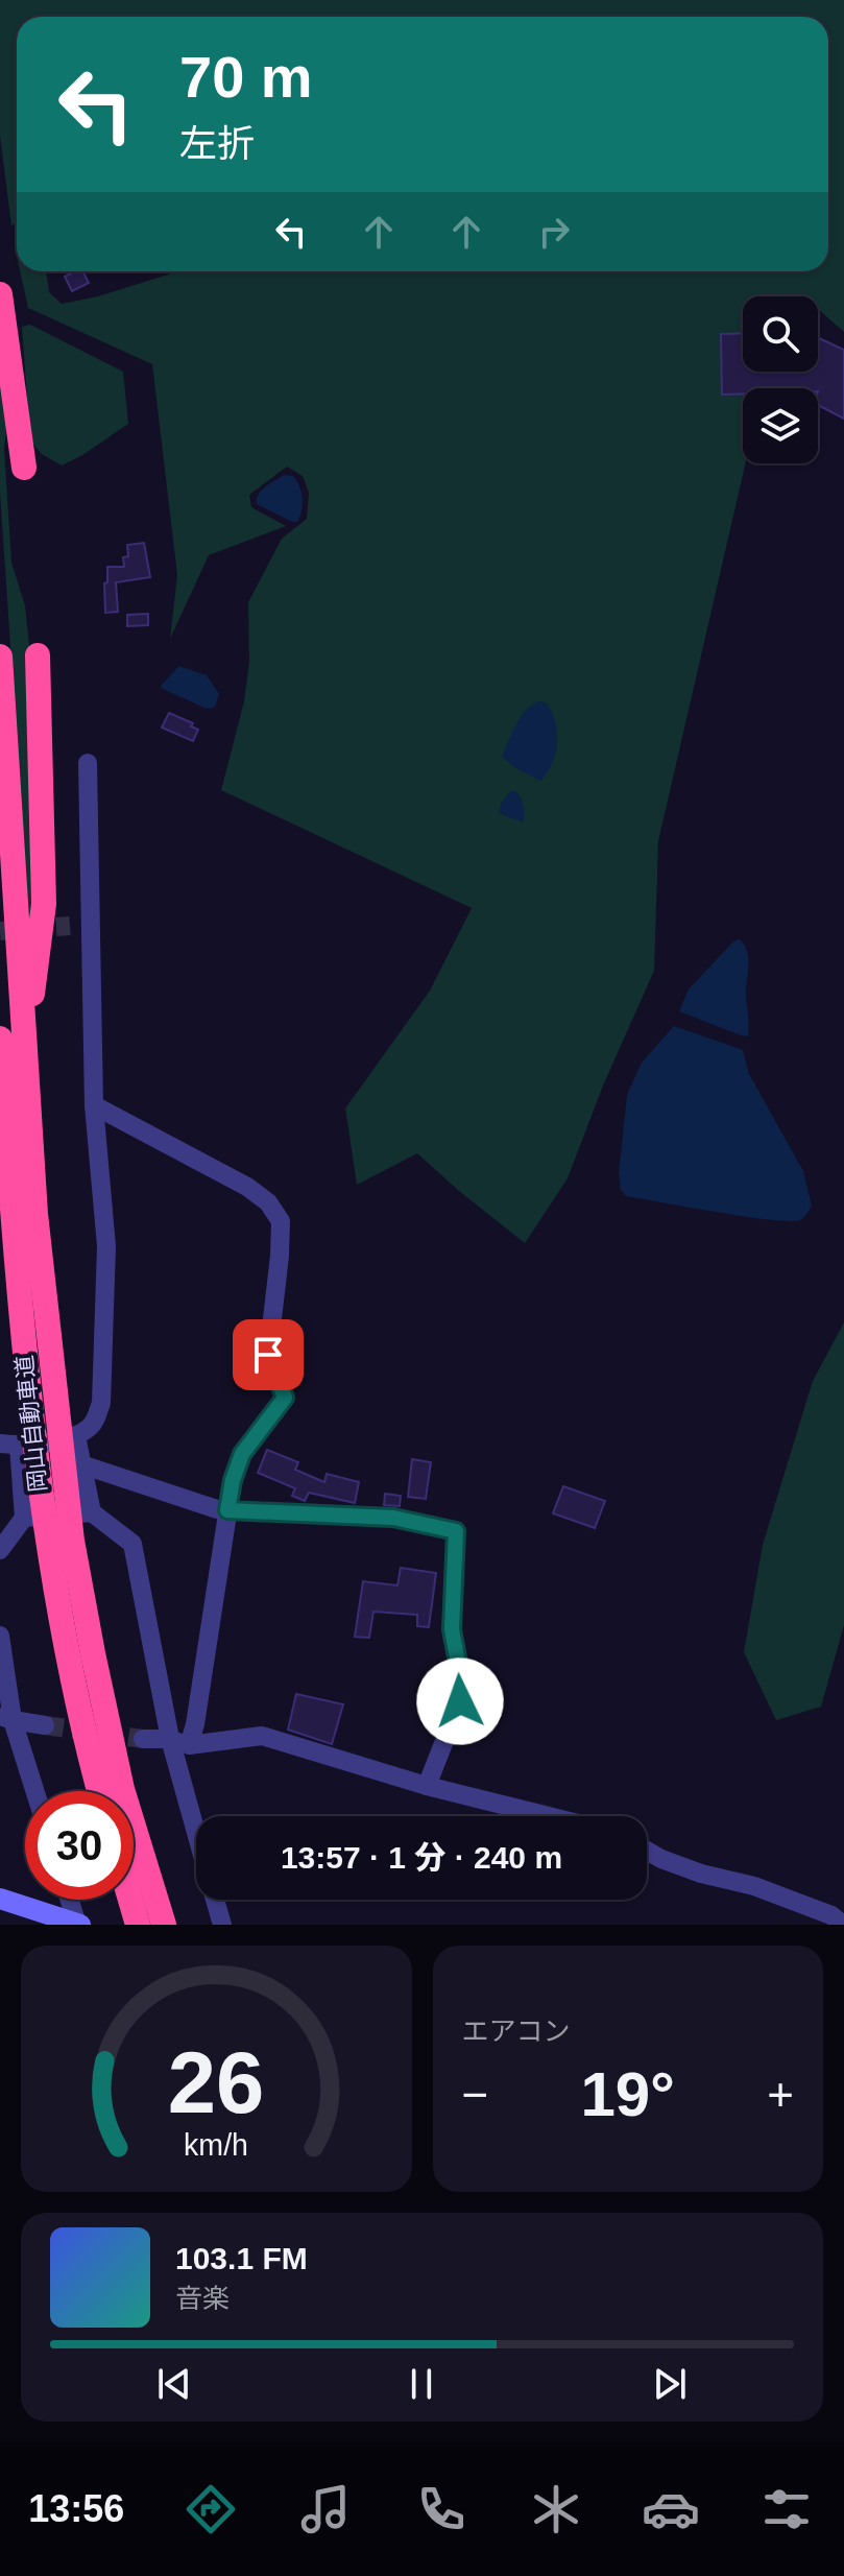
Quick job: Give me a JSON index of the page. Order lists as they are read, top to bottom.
{
  "streets": {
    "highway": ["岡山自動車道"]
  },
  "page": {
    "turn": ["70 m", "左折"],
    "limit": "30",
    "trip": "13:57 · 1 分 · 240 m",
    "tile": "エアコン",
    "heat": ["−", "19°", "+"],
    "song": ["103.1 FM", "音楽"],
    "tabs": "13:56",
    "gauge": ["26", "km/h"]
  }
}
